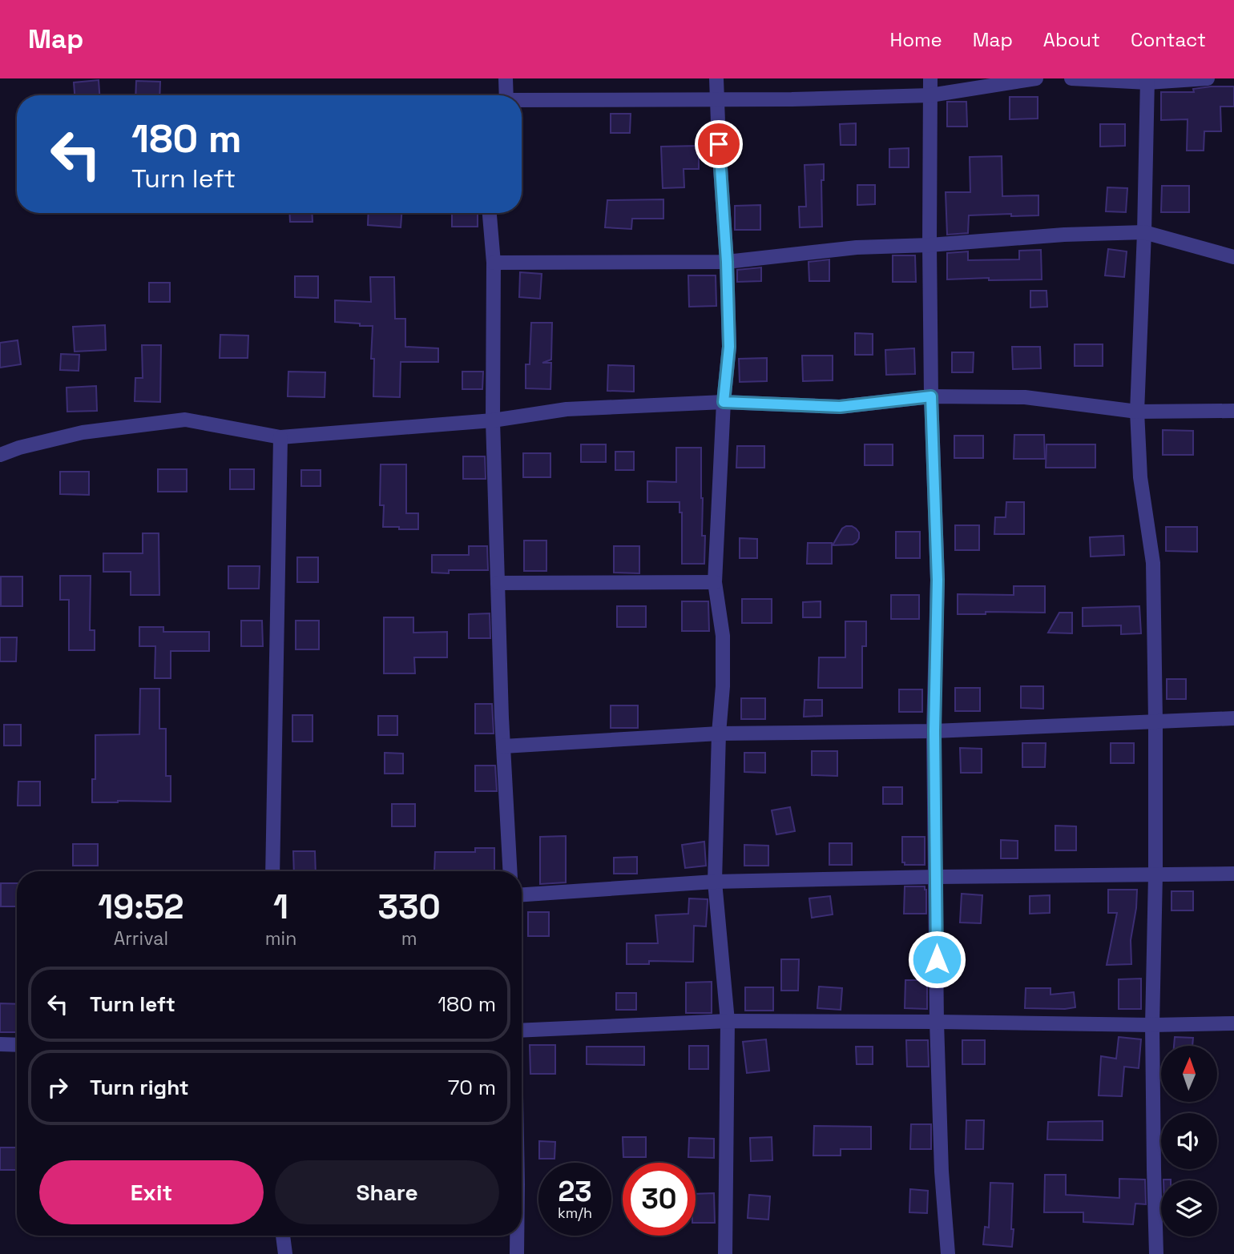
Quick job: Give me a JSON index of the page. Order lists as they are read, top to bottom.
{
  "north": "top",
  "page": {
    "header": "Map",
    "nav": [
      "Home",
      "Map",
      "About",
      "Contact"
    ],
    "turn": ["180 m", "Turn left"],
    "eta": [
      "19:52",
      "Arrival",
      "1",
      "min",
      "330",
      "m"
    ],
    "list": [
      {
        "name": "Turn left",
        "value": "180 m"
      },
      {
        "name": "Turn right",
        "value": "70 m"
      }
    ],
    "buttons": ["Exit", "Share"],
    "speed": "23 km/h",
    "limit": "30"
  }
}
